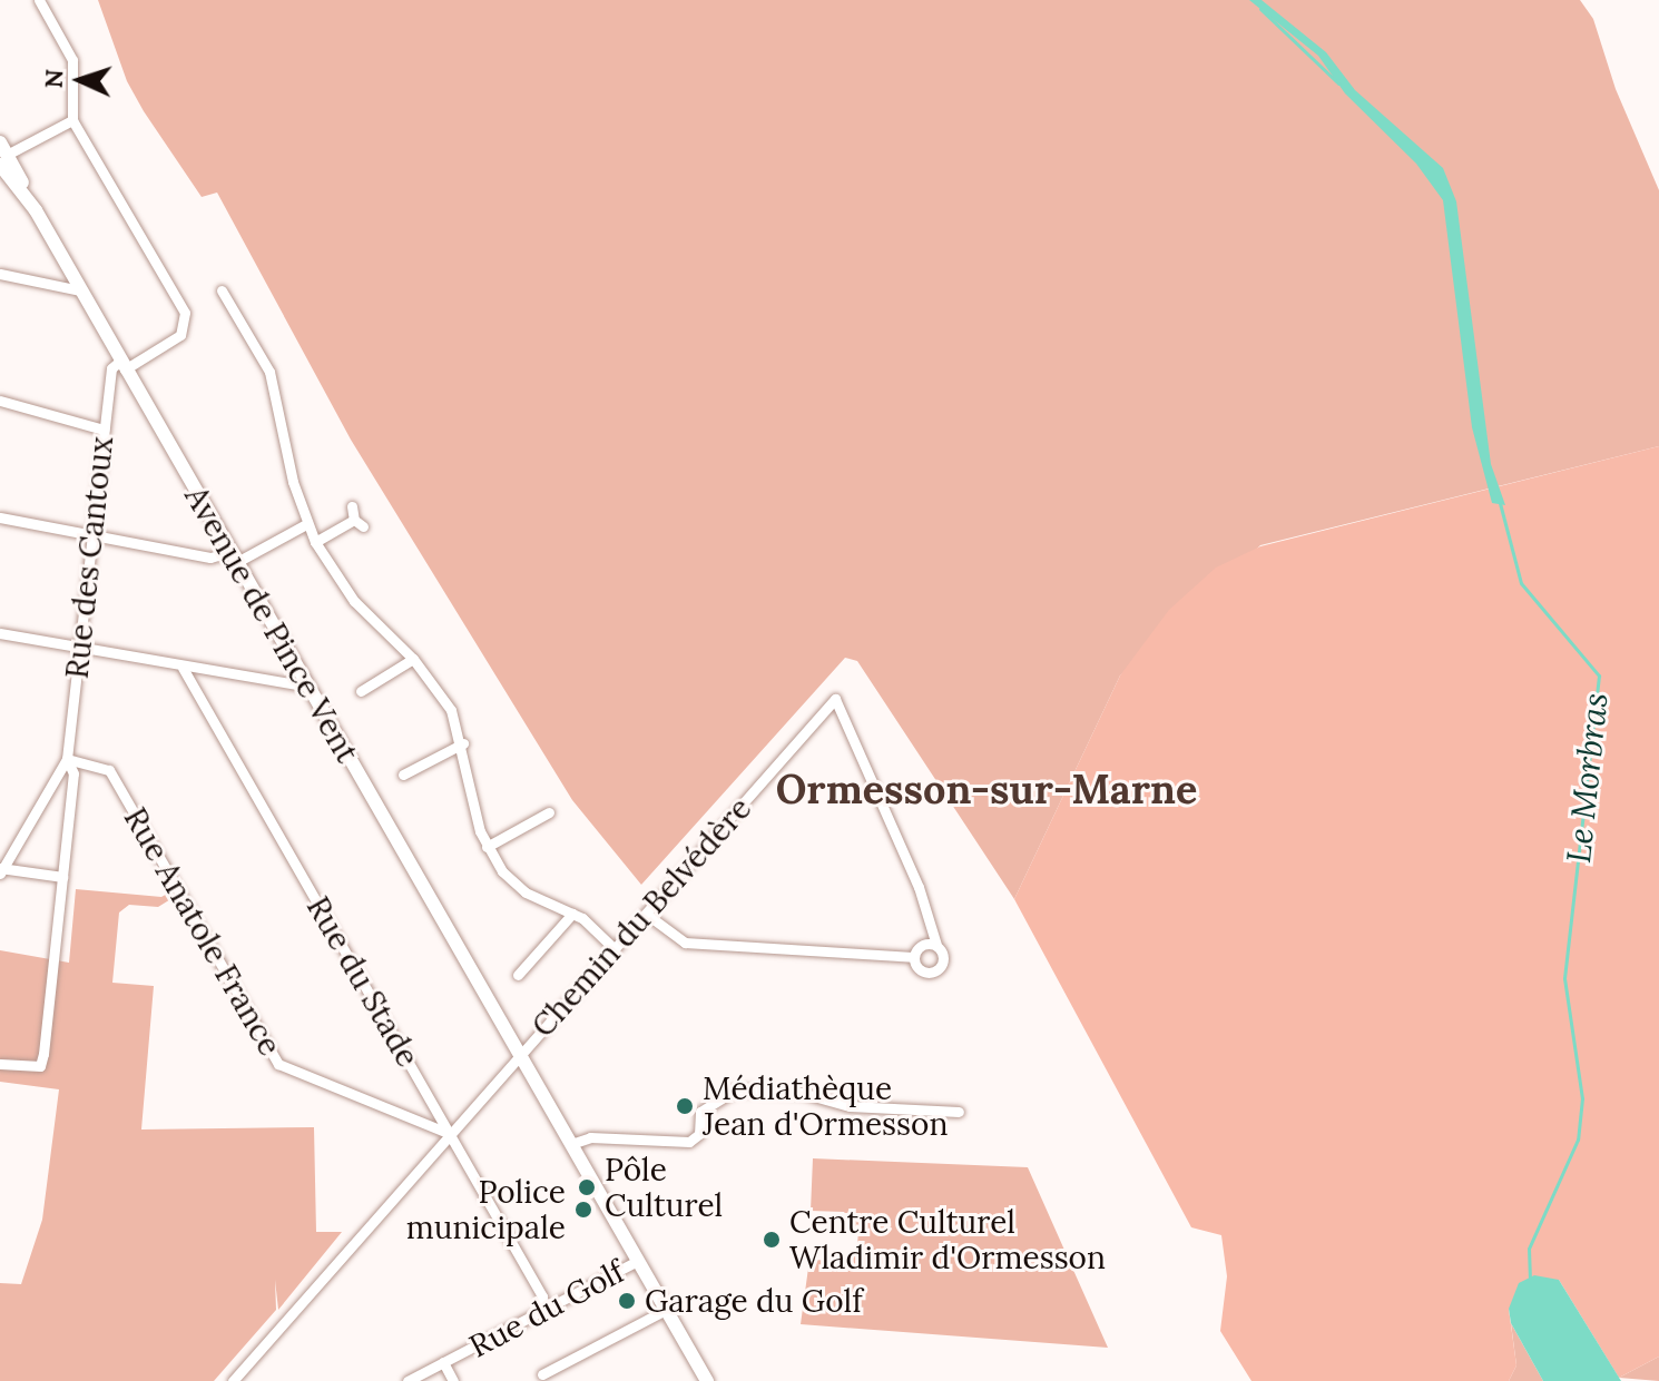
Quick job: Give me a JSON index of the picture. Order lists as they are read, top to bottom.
{
  "streets": {
    "main road": ["Avenue de Pince Vent"],
    "street": [
      "Rue des Cantoux",
      "Chemin du Belvédère",
      "Rue Anatole France",
      "Rue du Stade",
      "Rue du Golf"
    ]
  },
  "crossings": [
    ["Rue des Cantoux", "Avenue de Pince Vent"],
    ["Rue des Cantoux", "Rue Anatole France"],
    ["Avenue de Pince Vent", "Chemin du Belvédère"],
    ["Avenue de Pince Vent", "Rue du Golf"],
    ["Chemin du Belvédère", "Rue Anatole France"],
    ["Chemin du Belvédère", "Rue du Stade"],
    ["Rue Anatole France", "Rue du Stade"]
  ],
  "districts": ["Ormesson-sur-Marne"],
  "water": ["Le Morbras"],
  "places": [
    "Médiathèque Jean d'Ormesson",
    "Pôle Culturel",
    "Police municipale",
    "Centre Culturel Wladimir d'Ormesson",
    "Garage du Golf"
  ],
  "north": "left"
}
